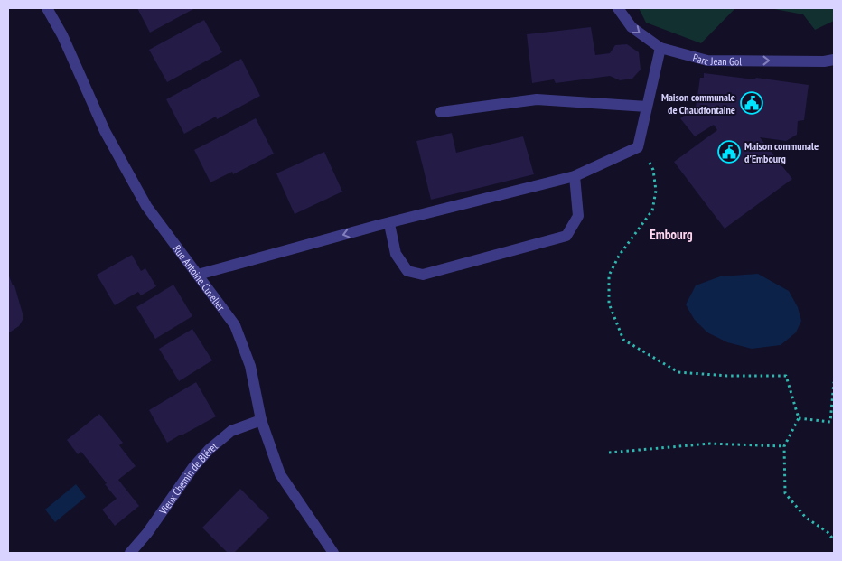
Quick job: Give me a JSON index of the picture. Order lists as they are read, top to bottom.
{
  "streets": {
    "street": ["Parc Jean Gol", "Rue Antoine Cuvelier", "Vieux Chemin de Bléret"]
  },
  "crossings": [
    ["Rue Antoine Cuvelier", "Vieux Chemin de Bléret"]
  ],
  "one_way": ["Parc Jean Gol"],
  "districts": ["Embourg"],
  "places": {
    "public building": ["Maison communale de Chaudfontaine", "Maison communale d'Embourg"]
  }
}
